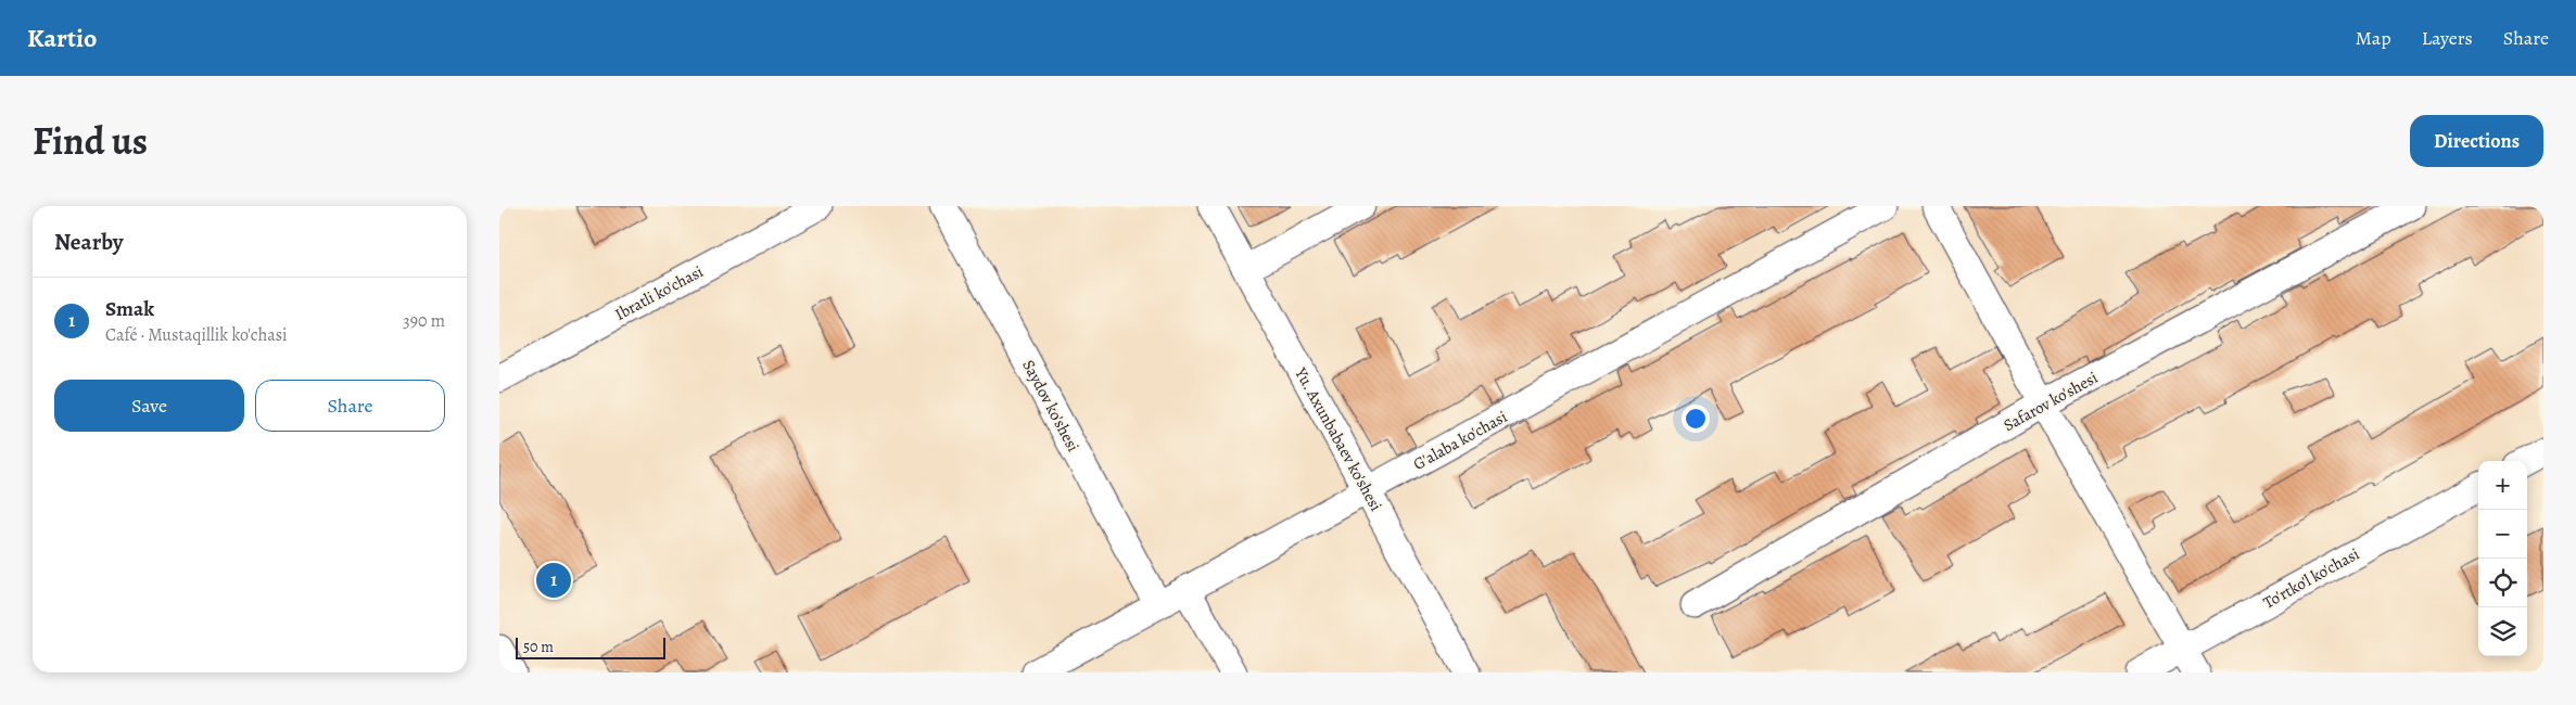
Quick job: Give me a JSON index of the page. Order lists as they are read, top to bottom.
{
  "streets": {
    "street": [
      "Ibratli ko'chasi",
      "Safarov ko'shesi",
      "Saydov ko'shesi",
      "Yu. Axunbabaev ko'shesi",
      "G'alaba ko'chasi",
      "To'rtko'l ko'chasi"
    ]
  },
  "crossings": [
    ["Saydov ko'shesi", "G'alaba ko'chasi"],
    ["Yu. Axunbabaev ko'shesi", "G'alaba ko'chasi"]
  ],
  "scale_bar": "50 m",
  "page": {
    "header": "Kartio",
    "nav": ["Map", "Layers", "Share"],
    "title": "Find us",
    "buttons": [
      "Directions",
      ["Save", "Share"]
    ],
    "heading": "Nearby",
    "list": [
      {
        "mark": "1",
        "name": "Smak",
        "note": "Café · Mustaqillik ko'chasi",
        "value": "390 m"
      }
    ],
    "map_buttons": ["+", "−"],
    "pins": "1",
    "scale": "50 m"
  }
}
